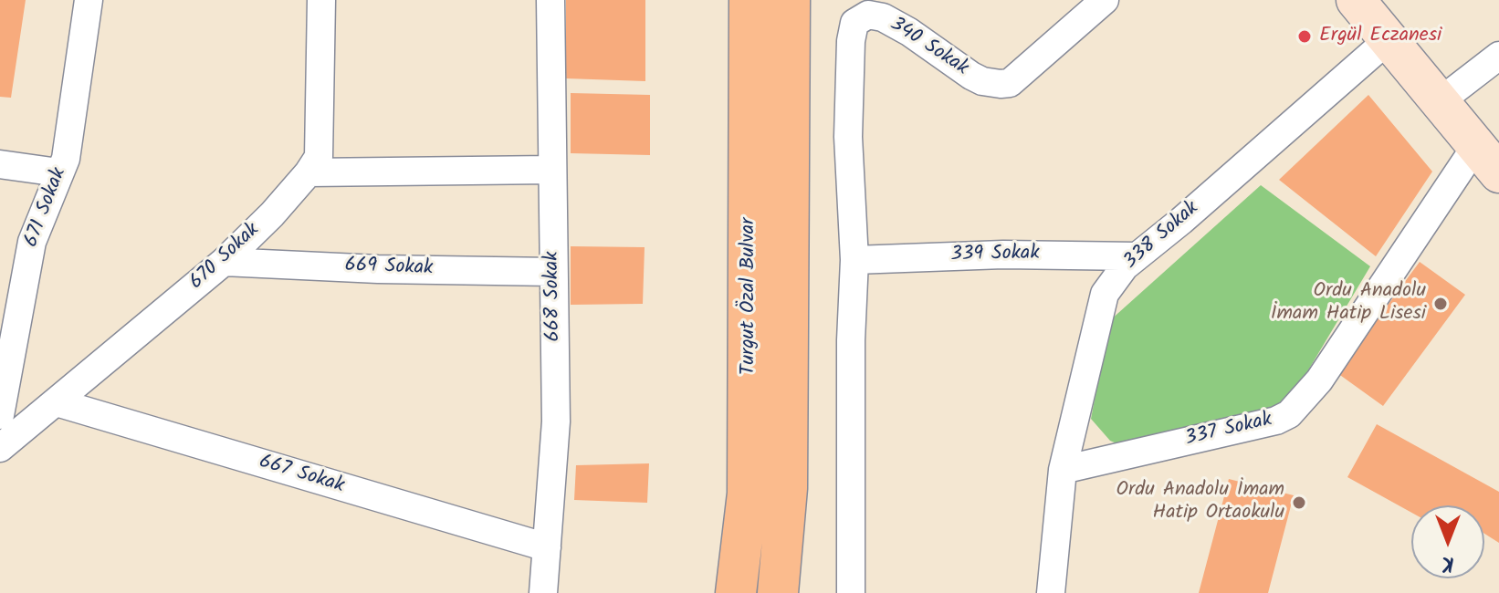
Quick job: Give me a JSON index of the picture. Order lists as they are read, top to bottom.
{
  "streets": {
    "highway": ["Turgut Özal Bulvar"],
    "street": [
      "340 Sokak",
      "671 Sokak",
      "338 Sokak",
      "339 Sokak",
      "670 Sokak",
      "669 Sokak",
      "668 Sokak",
      "337 Sokak",
      "667 Sokak"
    ]
  },
  "crossings": [
    ["340 Sokak", "339 Sokak"],
    ["338 Sokak", "339 Sokak"],
    ["338 Sokak", "337 Sokak"],
    ["670 Sokak", "669 Sokak"],
    ["670 Sokak", "667 Sokak"],
    ["669 Sokak", "668 Sokak"],
    ["668 Sokak", "667 Sokak"]
  ],
  "places": ["Ergül Eczanesi", "Ordu Anadolu İmam Hatip Lisesi", "Ordu Anadolu İmam Hatip Ortaokulu"],
  "north": "bottom"
}
